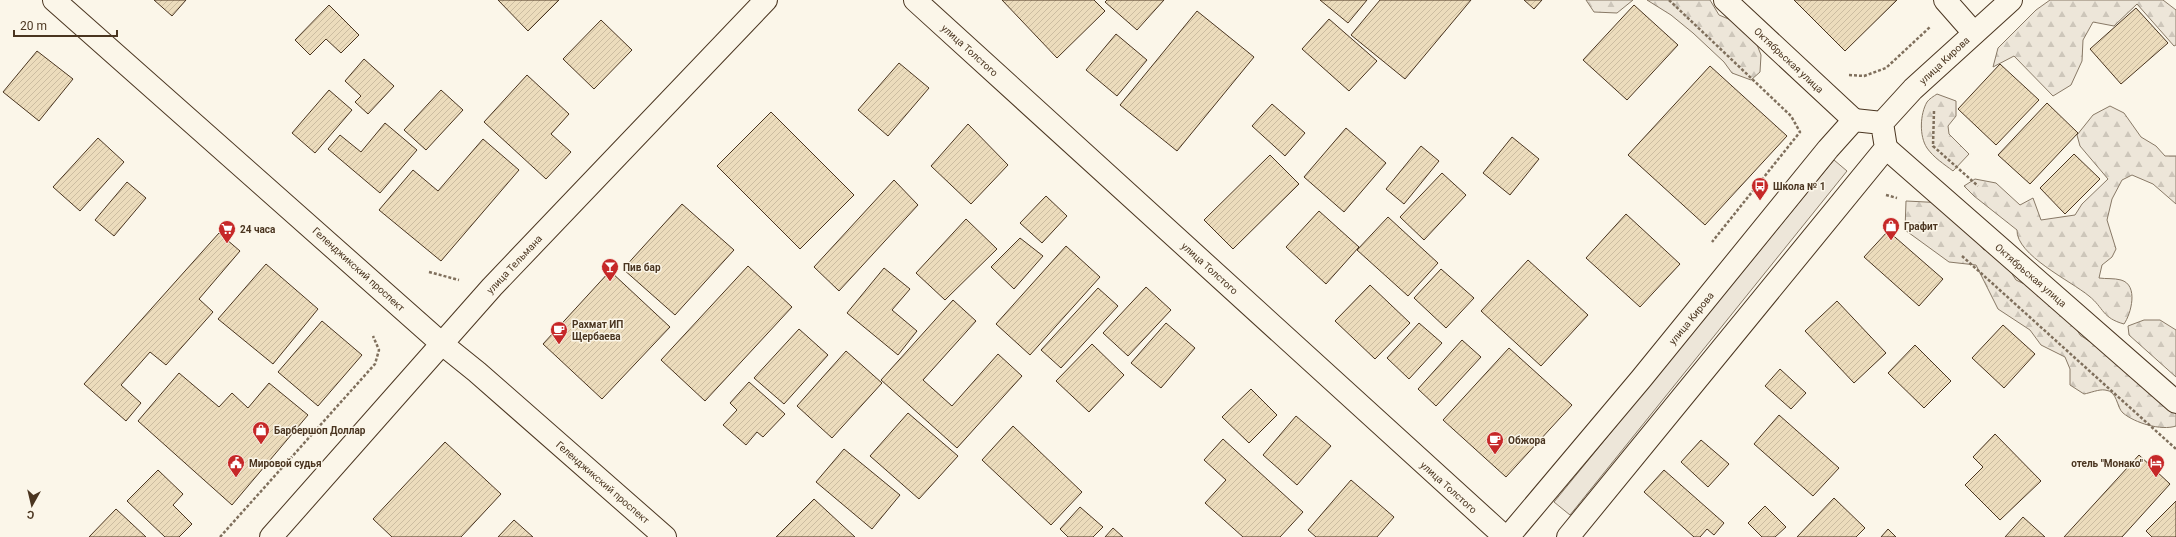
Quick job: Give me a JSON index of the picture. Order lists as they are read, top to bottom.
{
  "streets": {
    "main road": [
      "улица Толстого",
      "Октябрьская улица",
      "улица Кирова",
      "улица Тельмана",
      "Геленджикский проспект"
    ]
  },
  "crossings": [
    ["Октябрьская улица", "улица Кирова"],
    ["улица Тельмана", "Геленджикский проспект"]
  ],
  "places": {
    "bus stop": ["Школа № 1"],
    "shop": ["Графит", "Барбершоп Доллар"],
    "supermarket": ["24 часа"],
    "bar": ["Пив бар"],
    "cafe": ["Рахмат ИП Щербаева", "Обжора"],
    "public building": ["Мировой судья"],
    "hotel": ["отель \"Монако\""]
  },
  "scale_bar": "20 m",
  "north": "bottom"
}
